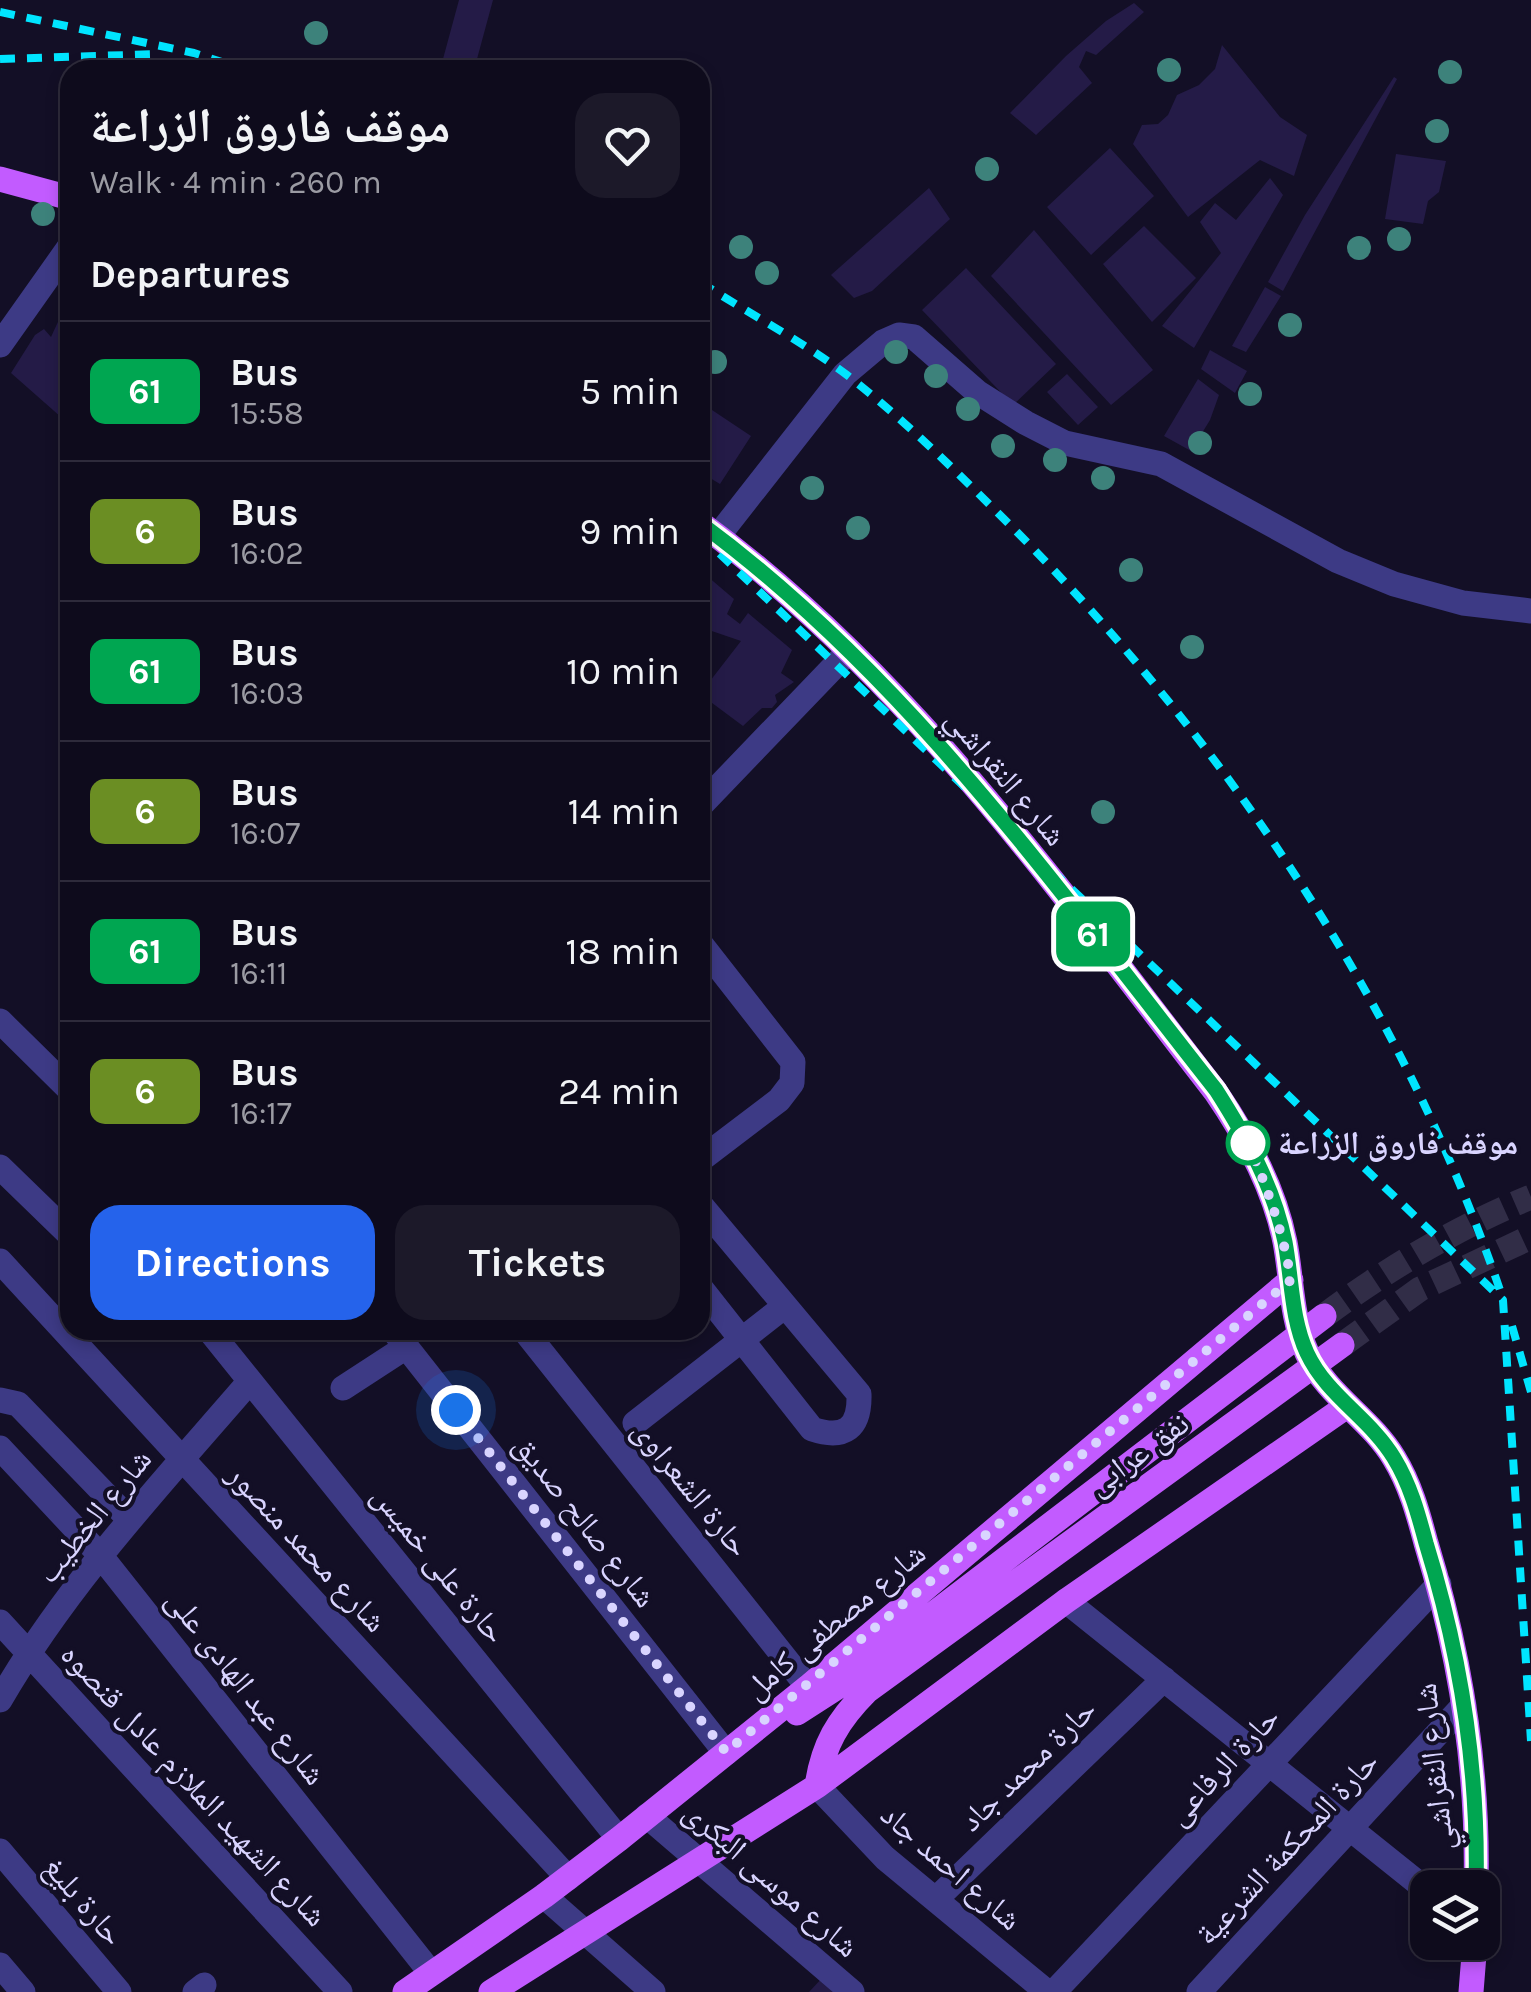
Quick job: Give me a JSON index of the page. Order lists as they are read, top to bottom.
{
  "streets": {
    "main road": ["شارع النقراشي", "نفق عرابى", "شارع مصطفى كامل"],
    "street": [
      "حارة الشعراوى",
      "شارع الخطيب",
      "شارع صالح صديق",
      "شارع محمد منصور",
      "حارة على خميس",
      "شارع عبد الهادى على",
      "حارة محمد جاد",
      "حارة الرفاعى",
      "شارع الشهيد الملازم عادل قنصوه",
      "حارة المحكمة الشرعية",
      "شارع احمد جاد",
      "شارع موسى البكرى",
      "حارة بليغ"
    ]
  },
  "crossings": [
    ["شارع النقراشي", "نفق عرابى"],
    ["شارع النقراشي", "شارع مصطفى كامل"],
    ["شارع النقراشي", "حارة الرفاعى"],
    ["شارع النقراشي", "حارة المحكمة الشرعية"],
    ["نفق عرابى", "شارع صالح صديق"],
    ["نفق عرابى", "شارع مصطفى كامل"],
    ["نفق عرابى", "شارع احمد جاد"],
    ["حارة الشعراوى", "شارع مصطفى كامل"],
    ["شارع الخطيب", "شارع محمد منصور"],
    ["شارع الخطيب", "حارة على خميس"],
    ["شارع الخطيب", "شارع عبد الهادى على"],
    ["شارع الخطيب", "شارع الشهيد الملازم عادل قنصوه"],
    ["شارع صالح صديق", "شارع مصطفى كامل"],
    ["شارع محمد منصور", "شارع مصطفى كامل"],
    ["حارة على خميس", "شارع مصطفى كامل"],
    ["شارع مصطفى كامل", "شارع عبد الهادى على"],
    ["شارع مصطفى كامل", "شارع موسى البكرى"],
    ["حارة محمد جاد", "شارع احمد جاد"],
    ["حارة الرفاعى", "شارع احمد جاد"]
  ],
  "places": ["موقف فاروق الزراعة"],
  "lines": ["bus line 61"],
  "page": {
    "on_map": "61",
    "heading": [
      ["موقف فاروق الزراعة", "Walk · 4 min · 260 m"],
      "Departures"
    ],
    "list": [
      {
        "mark": "61",
        "name": "Bus",
        "note": "15:58",
        "value": "5 min"
      },
      {
        "mark": "6",
        "name": "Bus",
        "note": "16:02",
        "value": "9 min"
      },
      {
        "mark": "61",
        "name": "Bus",
        "note": "16:03",
        "value": "10 min"
      },
      {
        "mark": "6",
        "name": "Bus",
        "note": "16:07",
        "value": "14 min"
      },
      {
        "mark": "61",
        "name": "Bus",
        "note": "16:11",
        "value": "18 min"
      },
      {
        "mark": "6",
        "name": "Bus",
        "note": "16:17",
        "value": "24 min"
      }
    ],
    "buttons": ["Directions", "Tickets"]
  }
}
